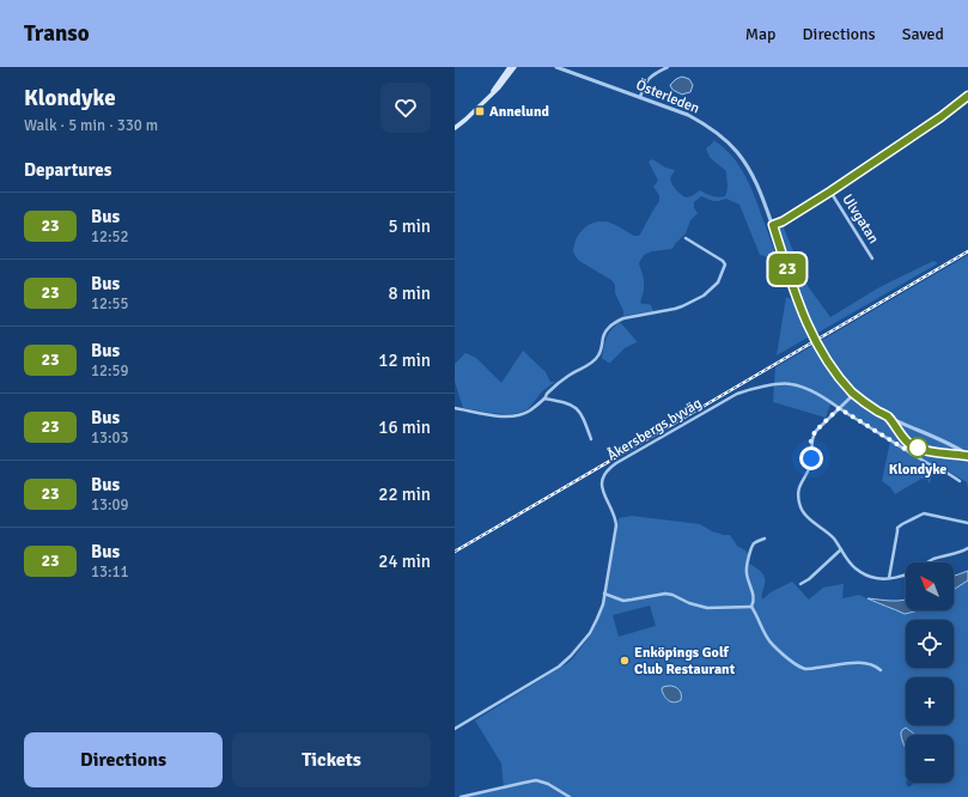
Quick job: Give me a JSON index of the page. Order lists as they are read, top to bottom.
{
  "streets": {
    "street": ["Österleden", "Ulvgatan", "Åkersbergs byväg"]
  },
  "places": {
    "transit": ["Annelund"],
    "other": ["Klondyke", "Enköpings Golf Club Restaurant"]
  },
  "lines": ["bus line 23"],
  "north": "top left",
  "page": {
    "header": "Transo",
    "nav": ["Map", "Directions", "Saved"],
    "heading": [
      ["Klondyke", "Walk · 5 min · 330 m"],
      "Departures"
    ],
    "on_map": "23",
    "list": [
      {
        "mark": "23",
        "name": "Bus",
        "note": "12:52",
        "value": "5 min"
      },
      {
        "mark": "23",
        "name": "Bus",
        "note": "12:55",
        "value": "8 min"
      },
      {
        "mark": "23",
        "name": "Bus",
        "note": "12:59",
        "value": "12 min"
      },
      {
        "mark": "23",
        "name": "Bus",
        "note": "13:03",
        "value": "16 min"
      },
      {
        "mark": "23",
        "name": "Bus",
        "note": "13:09",
        "value": "22 min"
      },
      {
        "mark": "23",
        "name": "Bus",
        "note": "13:11",
        "value": "24 min"
      }
    ],
    "map_buttons": ["+", "−"],
    "buttons": ["Directions", "Tickets"]
  }
}
